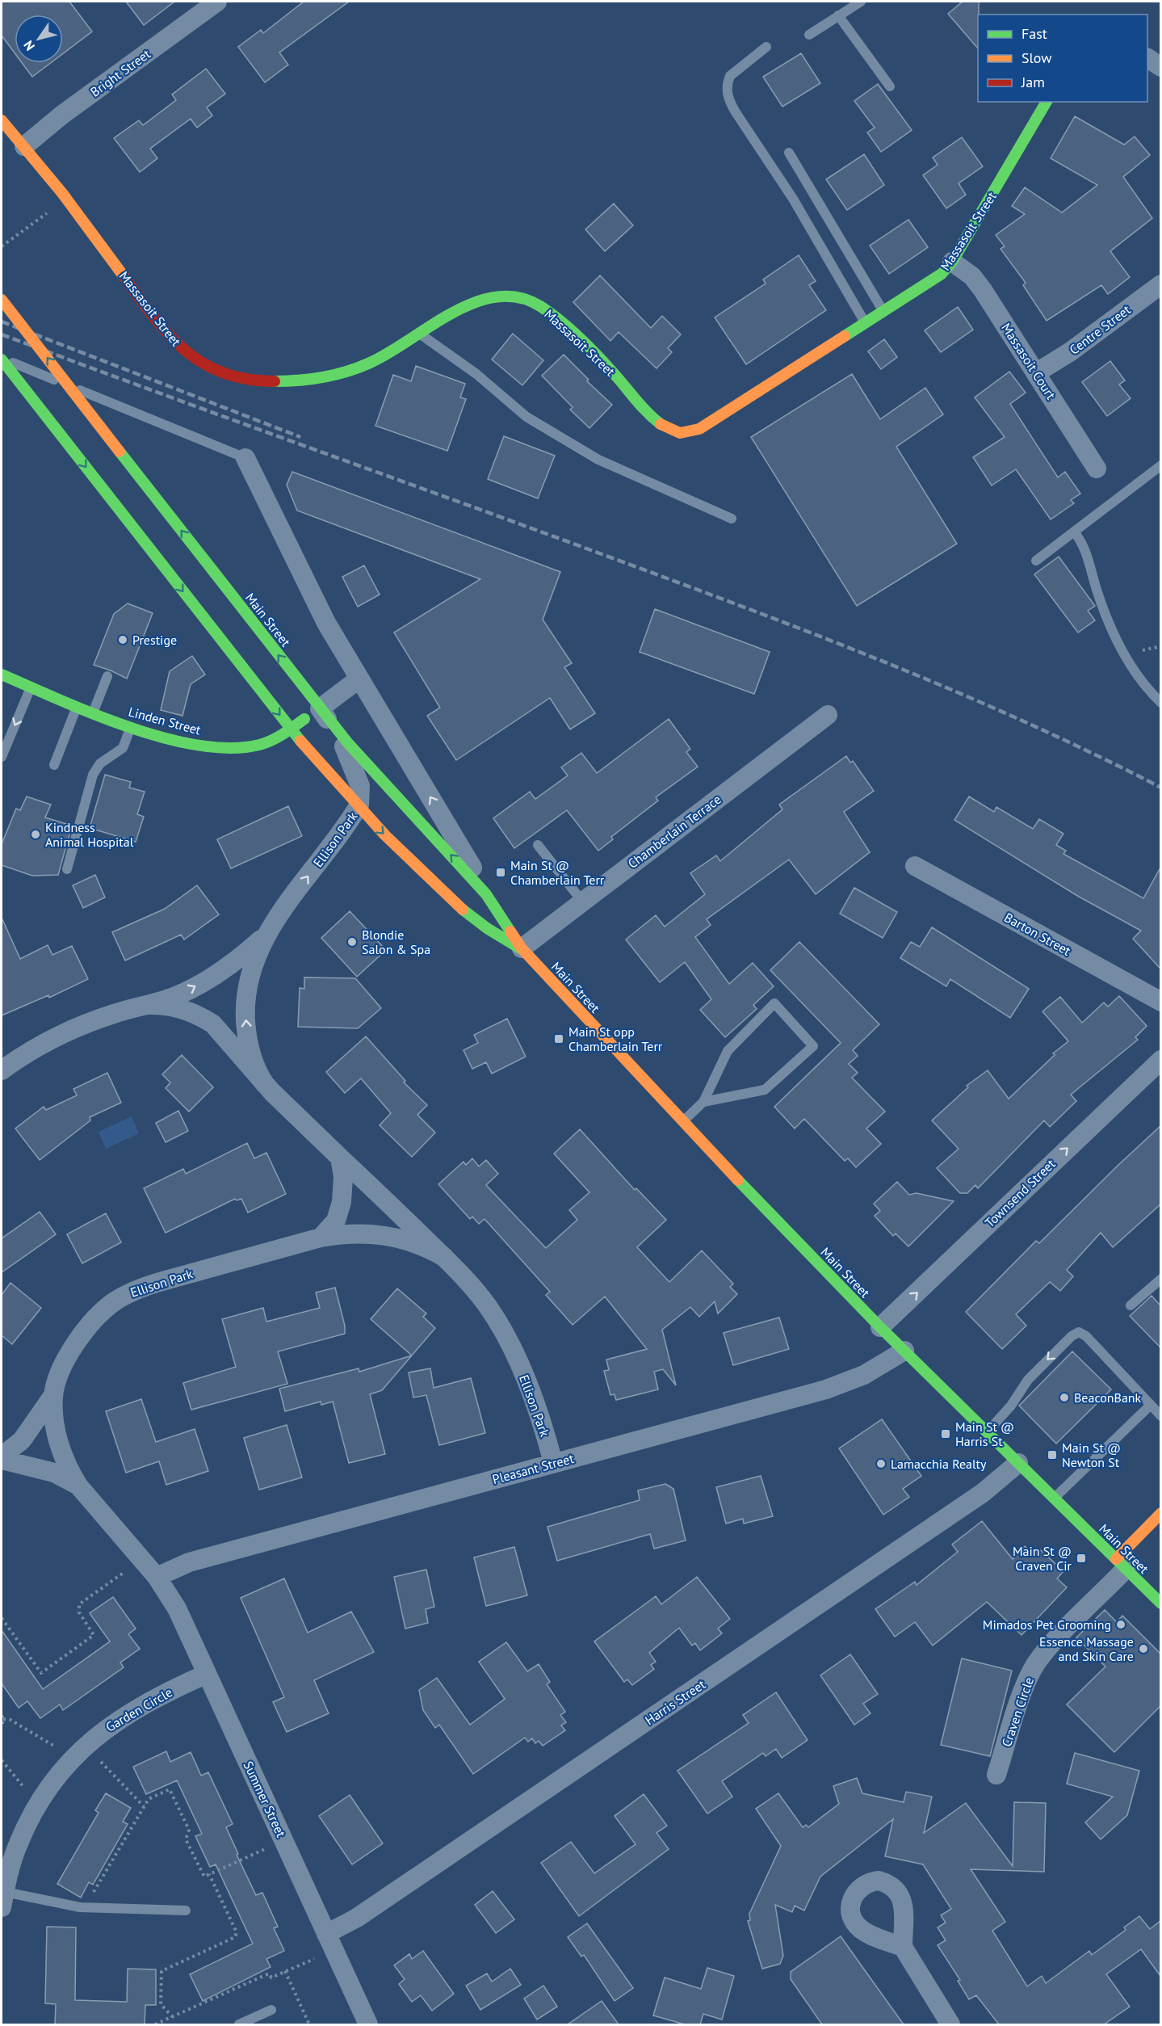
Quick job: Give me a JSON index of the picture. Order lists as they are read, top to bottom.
{
  "streets": {
    "main road": ["Massasoit Street", "Main Street", "Linden Street"],
    "street": [
      "Bright Street",
      "Centre Street",
      "Massasoit Court",
      "Chamberlain Terrace",
      "Ellison Park",
      "Barton Street",
      "Townsend Street",
      "Pleasant Street",
      "Harris Street",
      "Garden Circle",
      "Craven Circle",
      "Summer Street"
    ]
  },
  "crossings": [
    ["Bright Street", "Massasoit Street"],
    ["Massasoit Street", "Massasoit Court"],
    ["Centre Street", "Massasoit Court"],
    ["Main Street", "Linden Street"],
    ["Main Street", "Chamberlain Terrace"],
    ["Main Street", "Ellison Park"],
    ["Main Street", "Townsend Street"],
    ["Main Street", "Pleasant Street"],
    ["Main Street", "Harris Street"],
    ["Main Street", "Craven Circle"],
    ["Linden Street", "Ellison Park"],
    ["Ellison Park", "Pleasant Street"],
    ["Ellison Park", "Summer Street"],
    ["Pleasant Street", "Summer Street"],
    ["Harris Street", "Summer Street"],
    ["Garden Circle", "Summer Street"]
  ],
  "one_way": ["Townsend Street"],
  "places": {
    "other": [
      "Prestige",
      "Kindness Animal Hospital",
      "Blondie Salon & Spa",
      "BeaconBank",
      "Lamacchia Realty",
      "Mimados Pet Grooming",
      "Essence Massage and Skin Care"
    ],
    "transit": [
      "Main St @ Chamberlain Terr",
      "Main St opp Chamberlain Terr",
      "Main St @ Harris St",
      "Main St @ Newton St",
      "Main St @ Craven Cir"
    ]
  },
  "legend": ["Fast", "Slow", "Jam"],
  "north": "bottom left"
}
